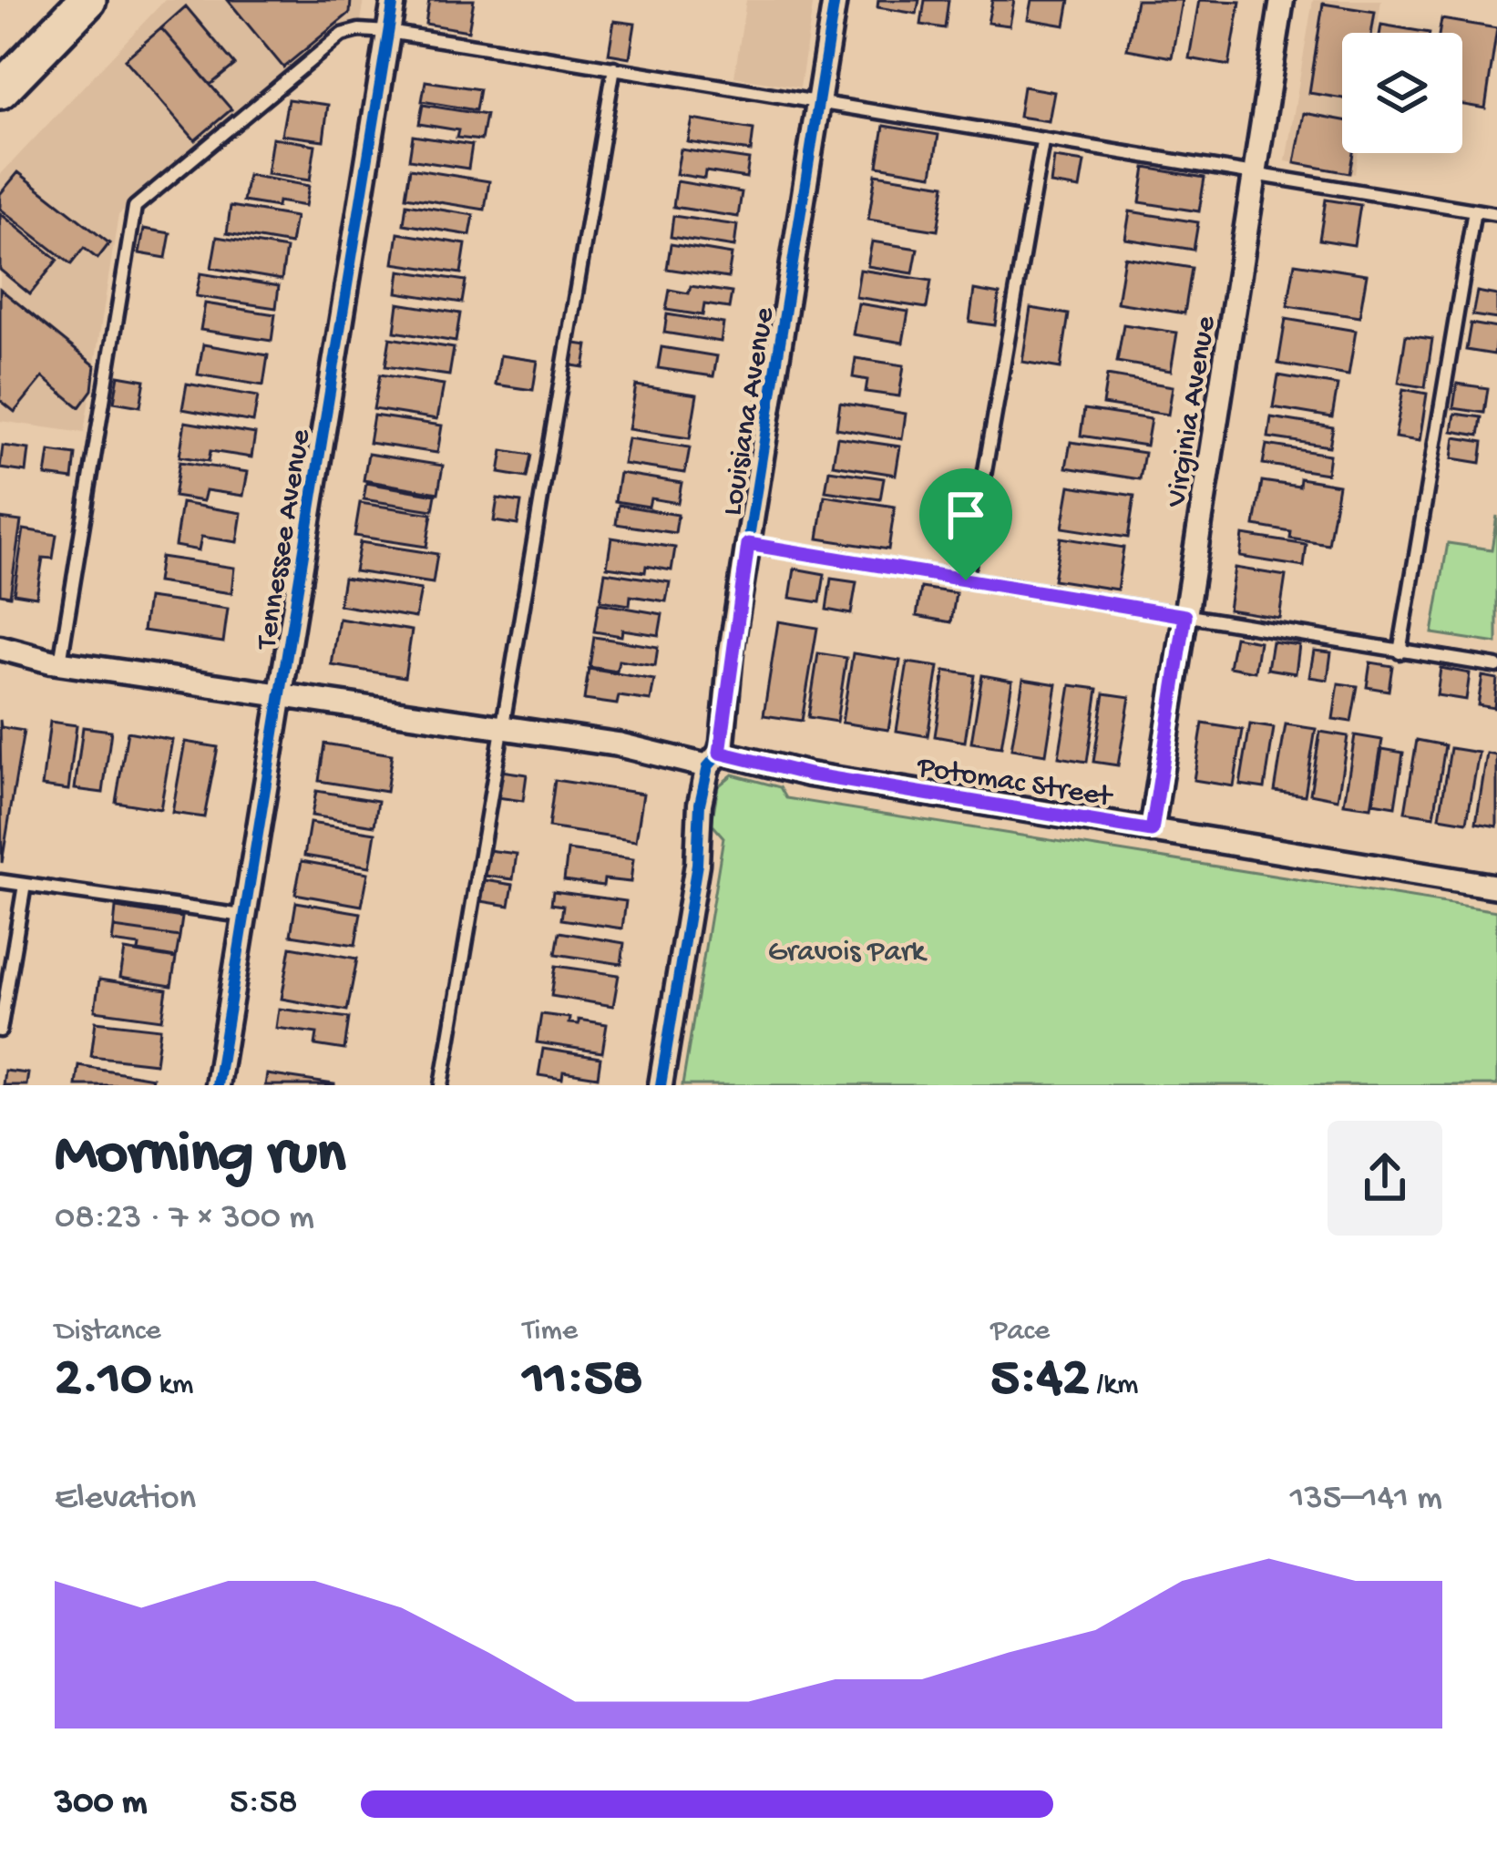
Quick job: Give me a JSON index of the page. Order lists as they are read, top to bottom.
{
  "streets": {
    "street": [
      "Louisiana Avenue",
      "Virginia Avenue",
      "Tennessee Avenue",
      "Potomac Street"
    ]
  },
  "crossings": [
    ["Louisiana Avenue", "Potomac Street"],
    ["Virginia Avenue", "Potomac Street"],
    ["Tennessee Avenue", "Potomac Street"]
  ],
  "parks": ["Gravois Park"],
  "page": {
    "heading": ["Morning run", "08:23 · 7 × 300 m"],
    "stats": [
      ["Distance", "2.10 km"],
      ["Time", "11:58"],
      ["Pace", "5:42 /km"]
    ],
    "chart": ["Elevation", "135–141 m"],
    "list": [
      {
        "name": "300 m",
        "note": "5:58"
      }
    ]
  }
}
